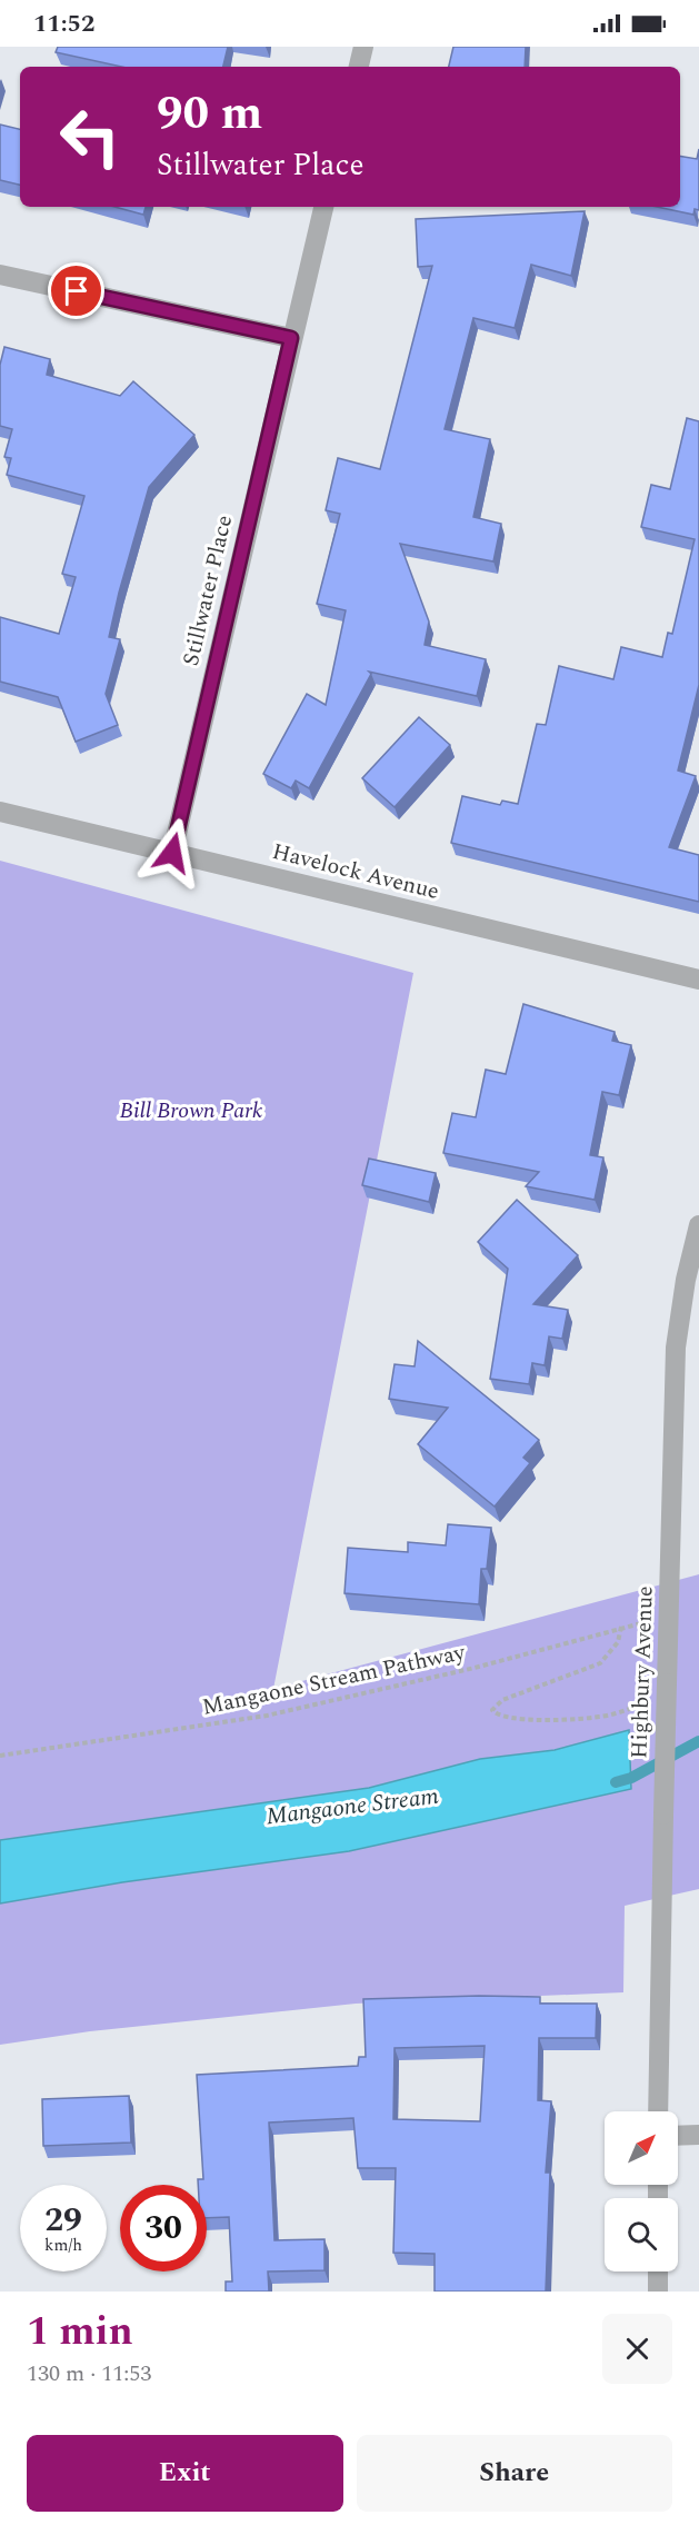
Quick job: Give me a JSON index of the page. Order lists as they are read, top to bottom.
{
  "streets": {
    "street": ["Stillwater Place", "Havelock Avenue", "Highbury Avenue"],
    "path": ["Mangaone Stream Pathway"]
  },
  "crossings": [
    ["Stillwater Place", "Havelock Avenue"],
    ["Highbury Avenue", "Mangaone Stream Pathway"]
  ],
  "water": ["Mangaone Stream"],
  "parks": ["Bill Brown Park"],
  "north": "top right",
  "page": {
    "status": "11:52",
    "turn": ["90 m", "Stillwater Place"],
    "speed": "29 km/h",
    "limit": "30",
    "heading": ["1 min", "130 m · 11:53"],
    "buttons": ["Exit", "Share"]
  }
}
